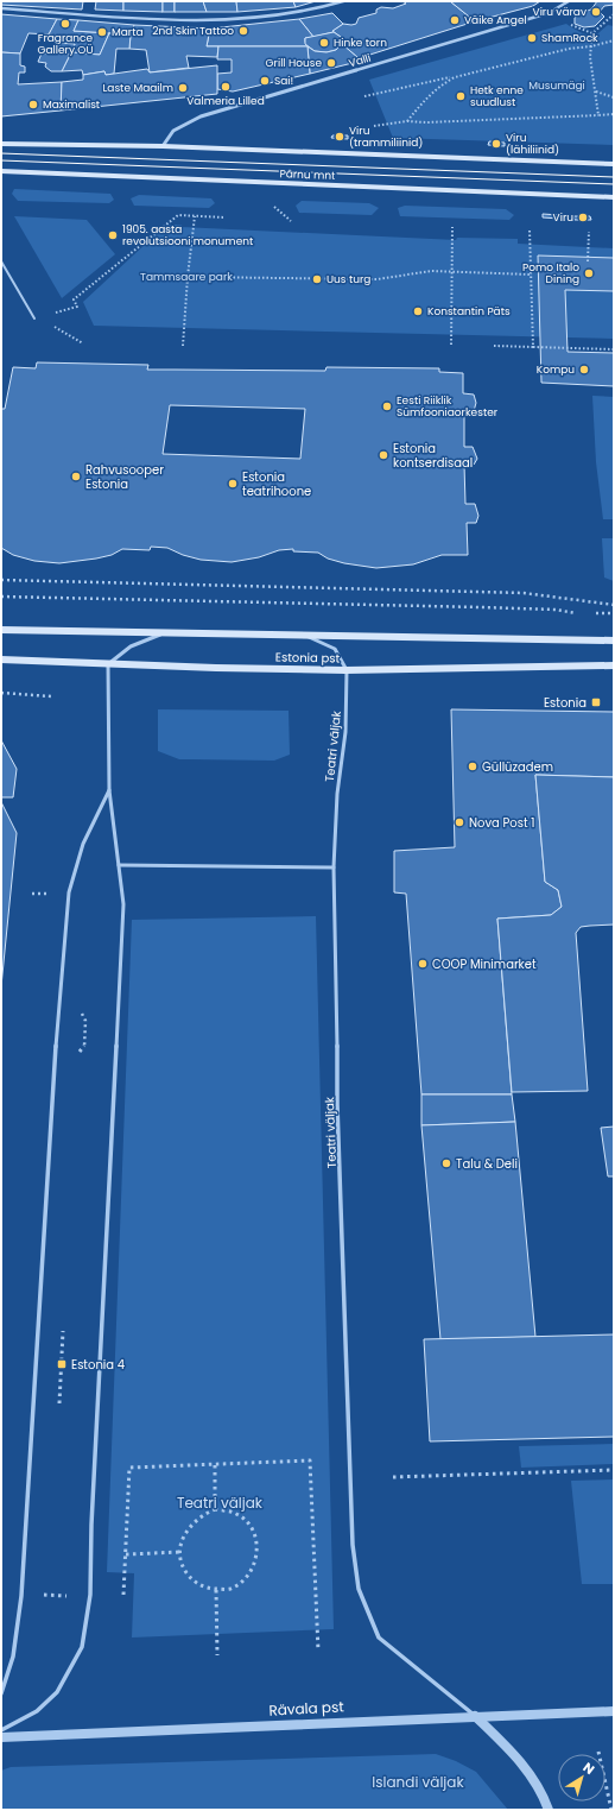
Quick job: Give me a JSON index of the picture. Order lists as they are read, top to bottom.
{
  "streets": {
    "main road": ["Pärnu mnt", "Estonia pst"],
    "street": ["Valli", "Rävala pst"],
    "lane": ["Teatri väljak"]
  },
  "crossings": [
    ["Valli", "Pärnu mnt"],
    ["Estonia pst", "Teatri väljak"],
    ["Teatri väljak", "Rävala pst"]
  ],
  "parks": [
    "Musumägi",
    "Tammsaare park",
    "Teatri väljak",
    "Islandi väljak"
  ],
  "places": {
    "other": [
      "Viru värav",
      "Väike Angel",
      "Fragrance Gallery OÜ",
      "2nd Skin Tattoo",
      "Marta",
      "ShamRock",
      "Hinke torn",
      "Grill House",
      "Sai!",
      "Valmeria Lilled",
      "Laste Maailm",
      "Hetk enne suudlust",
      "Maximalist",
      "Viru (trammiliinid)",
      "Viru (lähiliinid)",
      "Viru",
      "1905. aasta revolutsiooni monument",
      "Pomo Italo Dining",
      "Uus turg",
      "Konstantin Päts",
      "Kompu",
      "Eesti Riiklik Sümfooniaorkester",
      "Estonia kontserdisaal",
      "Rahvusooper Estonia",
      "Estonia teatrihoone",
      "Güllüzadem",
      "Nova Post 1",
      "COOP Minimarket",
      "Talu & Deli"
    ],
    "transit": ["Estonia", "Estonia 4"]
  },
  "north": "top right"
}
